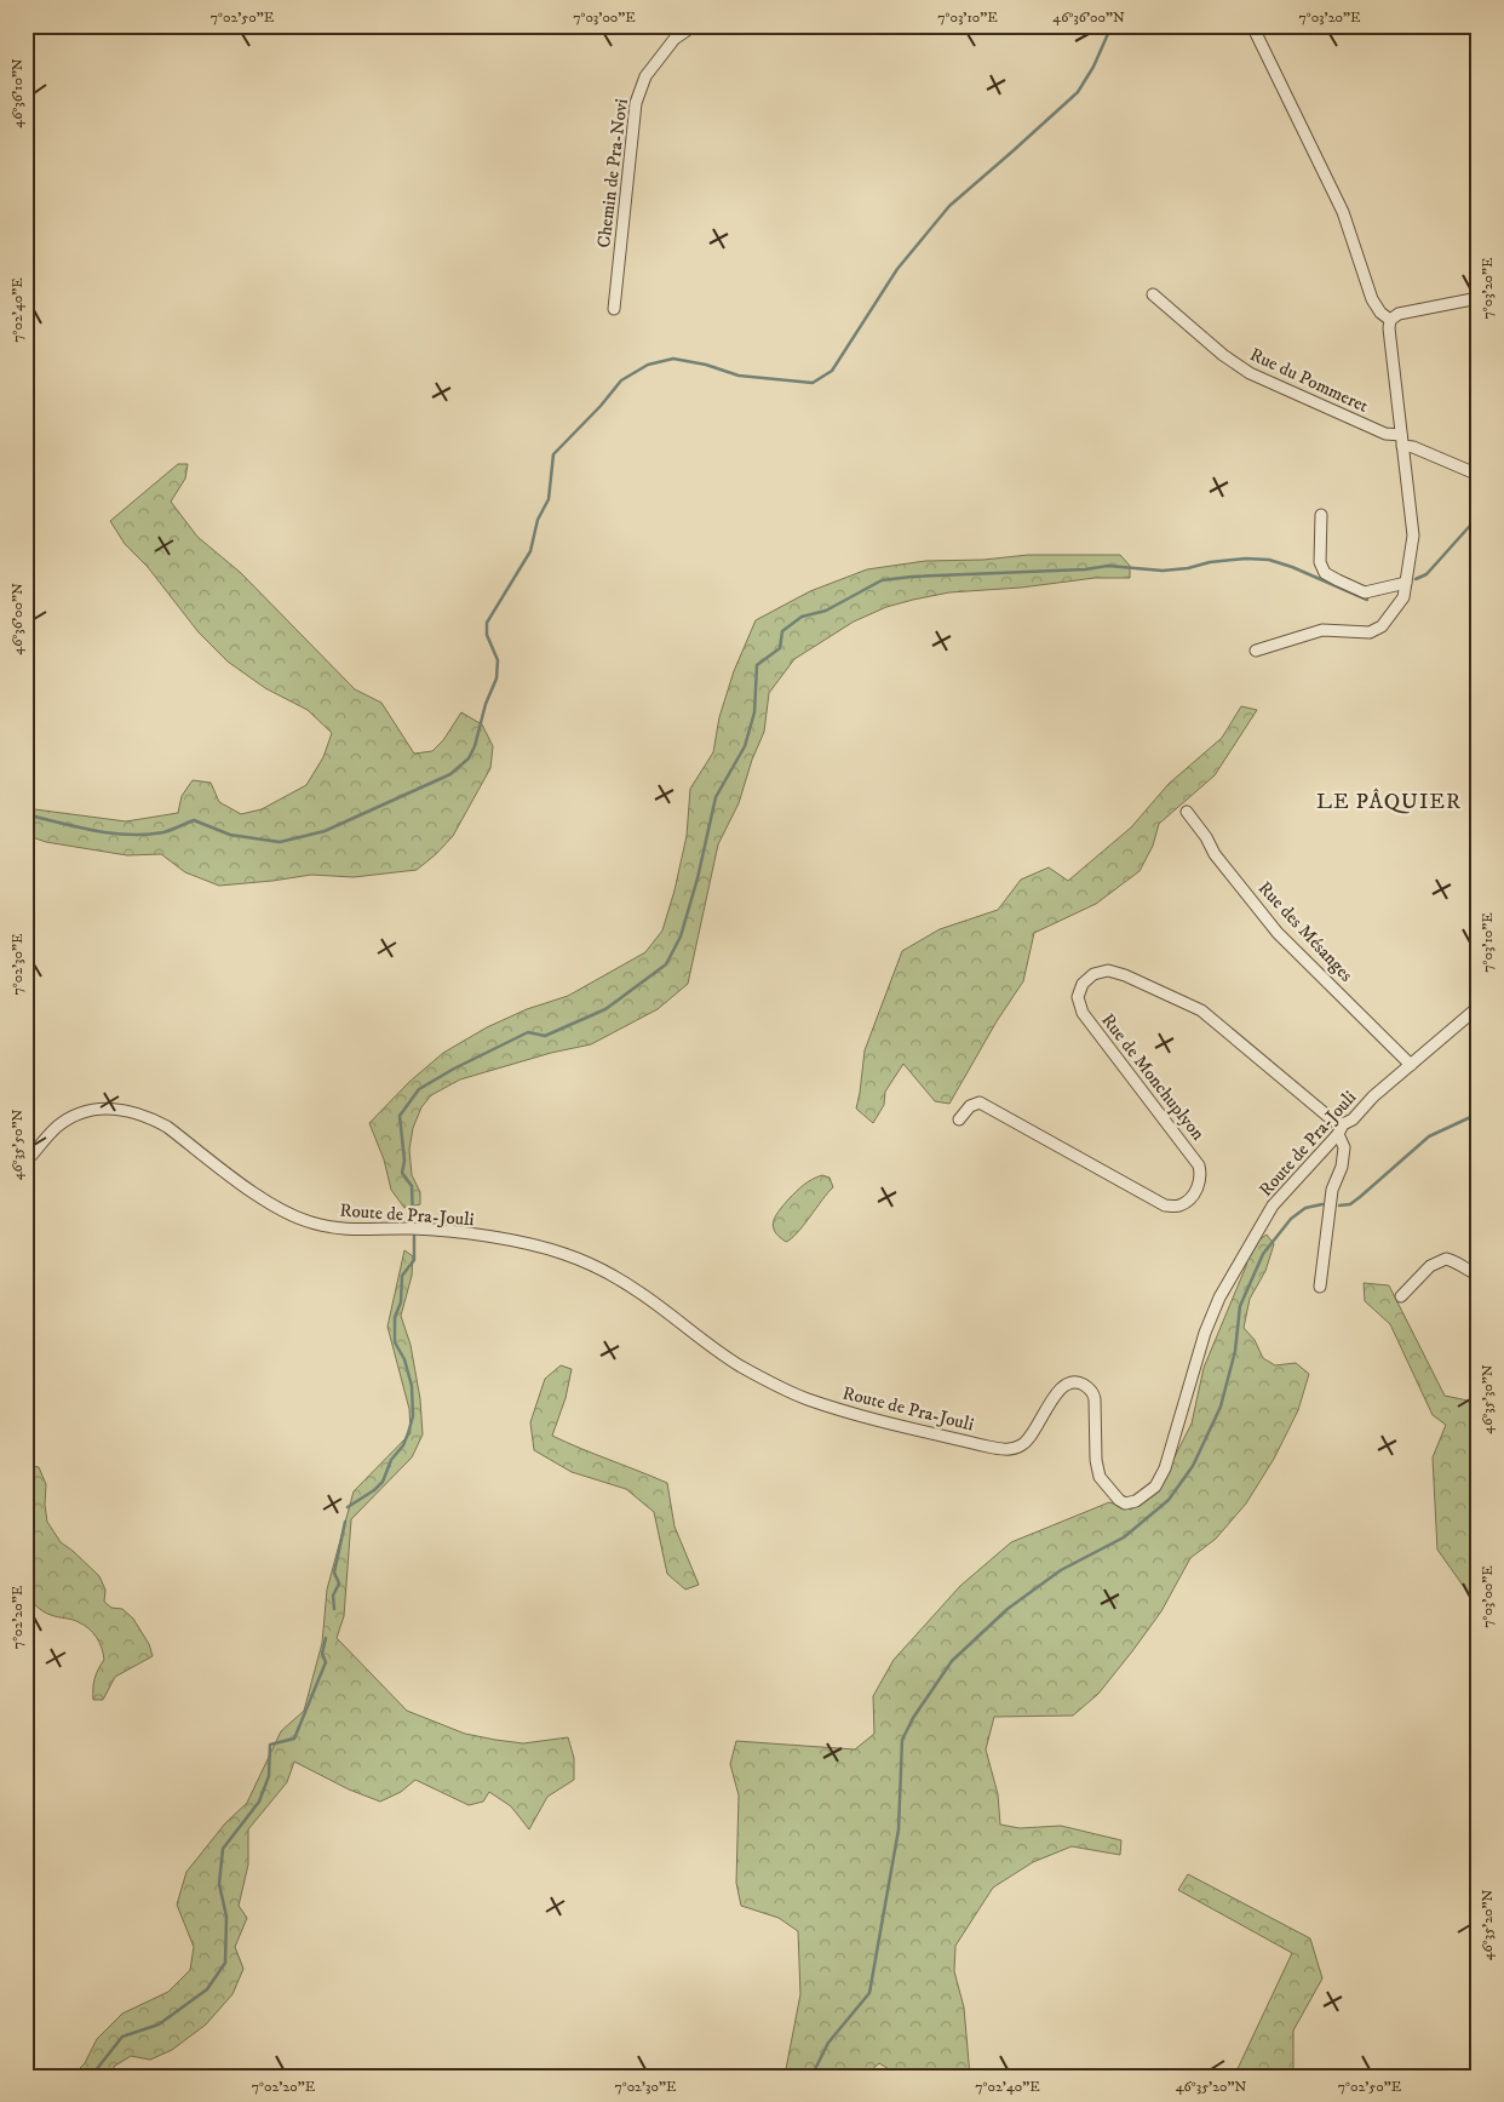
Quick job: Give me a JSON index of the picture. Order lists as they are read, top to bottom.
{
  "streets": {
    "street": [
      "Chemin de Pra-Novi",
      "Rue du Pommeret",
      "Rue des Mésanges",
      "Rue de Monchuplyon",
      "Route de Pra-Jouli"
    ]
  },
  "crossings": [
    ["Rue des Mésanges", "Route de Pra-Jouli"],
    ["Rue de Monchuplyon", "Route de Pra-Jouli"]
  ],
  "districts": ["LE PÂQUIER"],
  "coordinates": [
    "7°02'50\"E",
    "7°03'00\"E",
    "7°03'10\"E",
    "46°36'00\"N",
    "7°03'20\"E",
    "46°36'10\"N",
    "7°02'40\"E",
    "7°02'30\"E",
    "46°35'50\"N",
    "46°35'30\"N",
    "7°02'20\"E",
    "46°35'20\"N"
  ]
}
